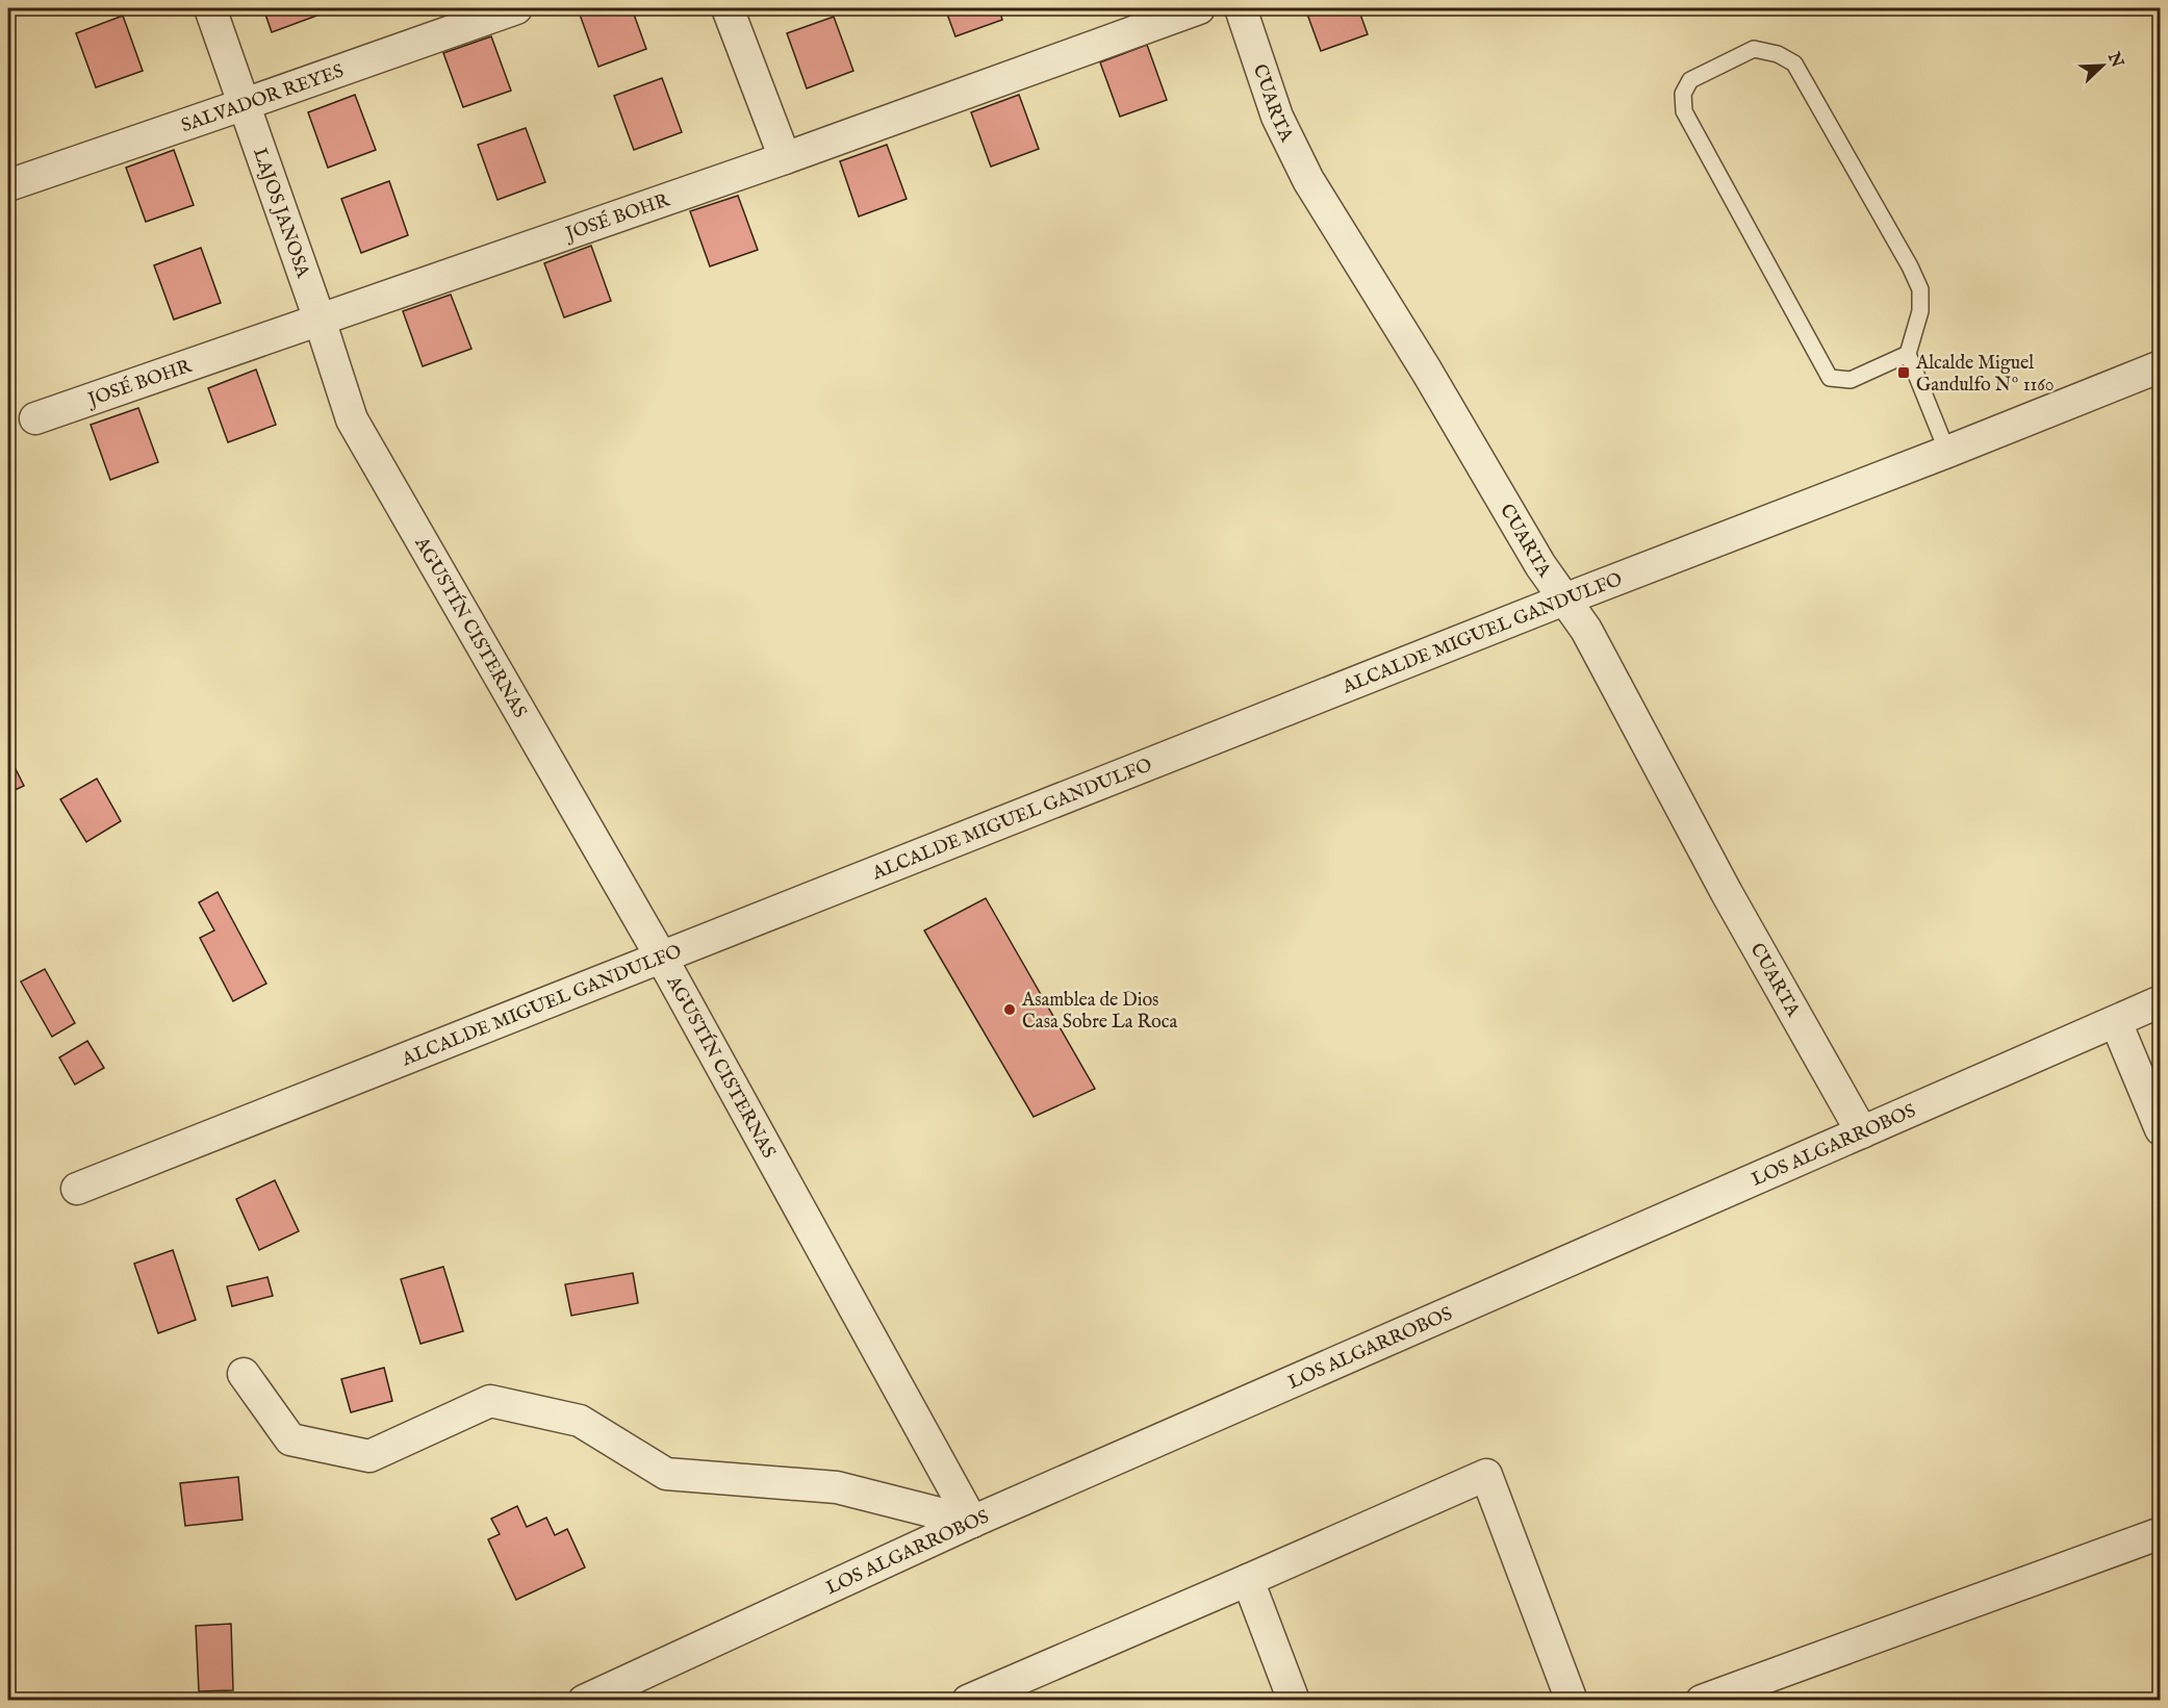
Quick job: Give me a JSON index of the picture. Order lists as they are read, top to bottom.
{
  "streets": {
    "street": [
      "SALVADOR REYES",
      "CUARTA",
      "LAJOS JANOSA",
      "JOSÉ BOHR",
      "AGUSTÍN CISTERNAS",
      "ALCALDE MIGUEL GANDULFO",
      "LOS ALGARROBOS"
    ]
  },
  "crossings": [
    ["SALVADOR REYES", "LAJOS JANOSA"],
    ["CUARTA", "ALCALDE MIGUEL GANDULFO"],
    ["CUARTA", "LOS ALGARROBOS"],
    ["LAJOS JANOSA", "JOSÉ BOHR"],
    ["LAJOS JANOSA", "AGUSTÍN CISTERNAS"],
    ["AGUSTÍN CISTERNAS", "ALCALDE MIGUEL GANDULFO"],
    ["AGUSTÍN CISTERNAS", "LOS ALGARROBOS"]
  ],
  "places": {
    "transit": ["Alcalde Miguel Gandulfo Nº 1160"],
    "other": ["Asamblea de Dios Casa Sobre La Roca"]
  },
  "north": "top right"
}
